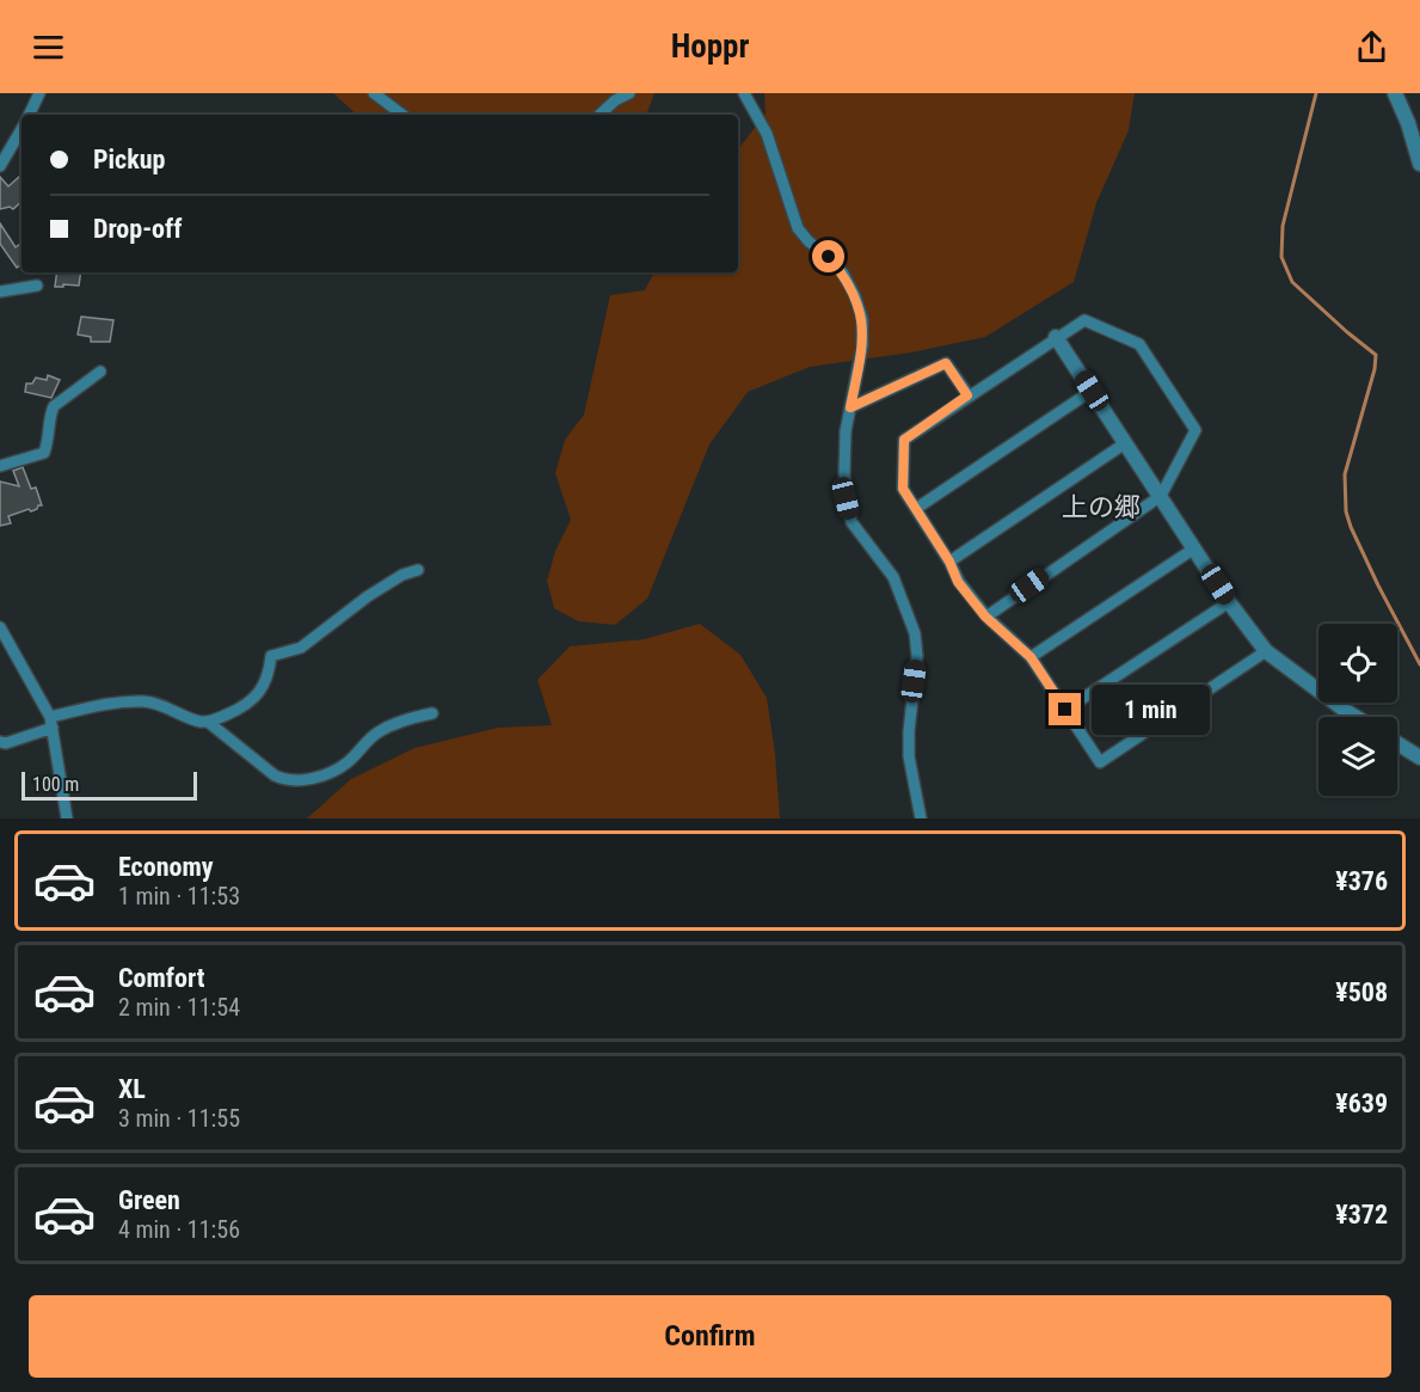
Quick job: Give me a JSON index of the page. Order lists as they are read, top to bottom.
{
  "districts": ["上の郷"],
  "scale_bar": "100 m",
  "page": {
    "header": "Hoppr",
    "banner": ["Pickup", "Drop-off"],
    "bubble": "1 min",
    "scale": "100 m",
    "list": [
      {
        "name": "Economy",
        "note": "1 min · 11:53",
        "value": "¥376"
      },
      {
        "name": "Comfort",
        "note": "2 min · 11:54",
        "value": "¥508"
      },
      {
        "name": "XL",
        "note": "3 min · 11:55",
        "value": "¥639"
      },
      {
        "name": "Green",
        "note": "4 min · 11:56",
        "value": "¥372"
      }
    ],
    "buttons": "Confirm"
  }
}
